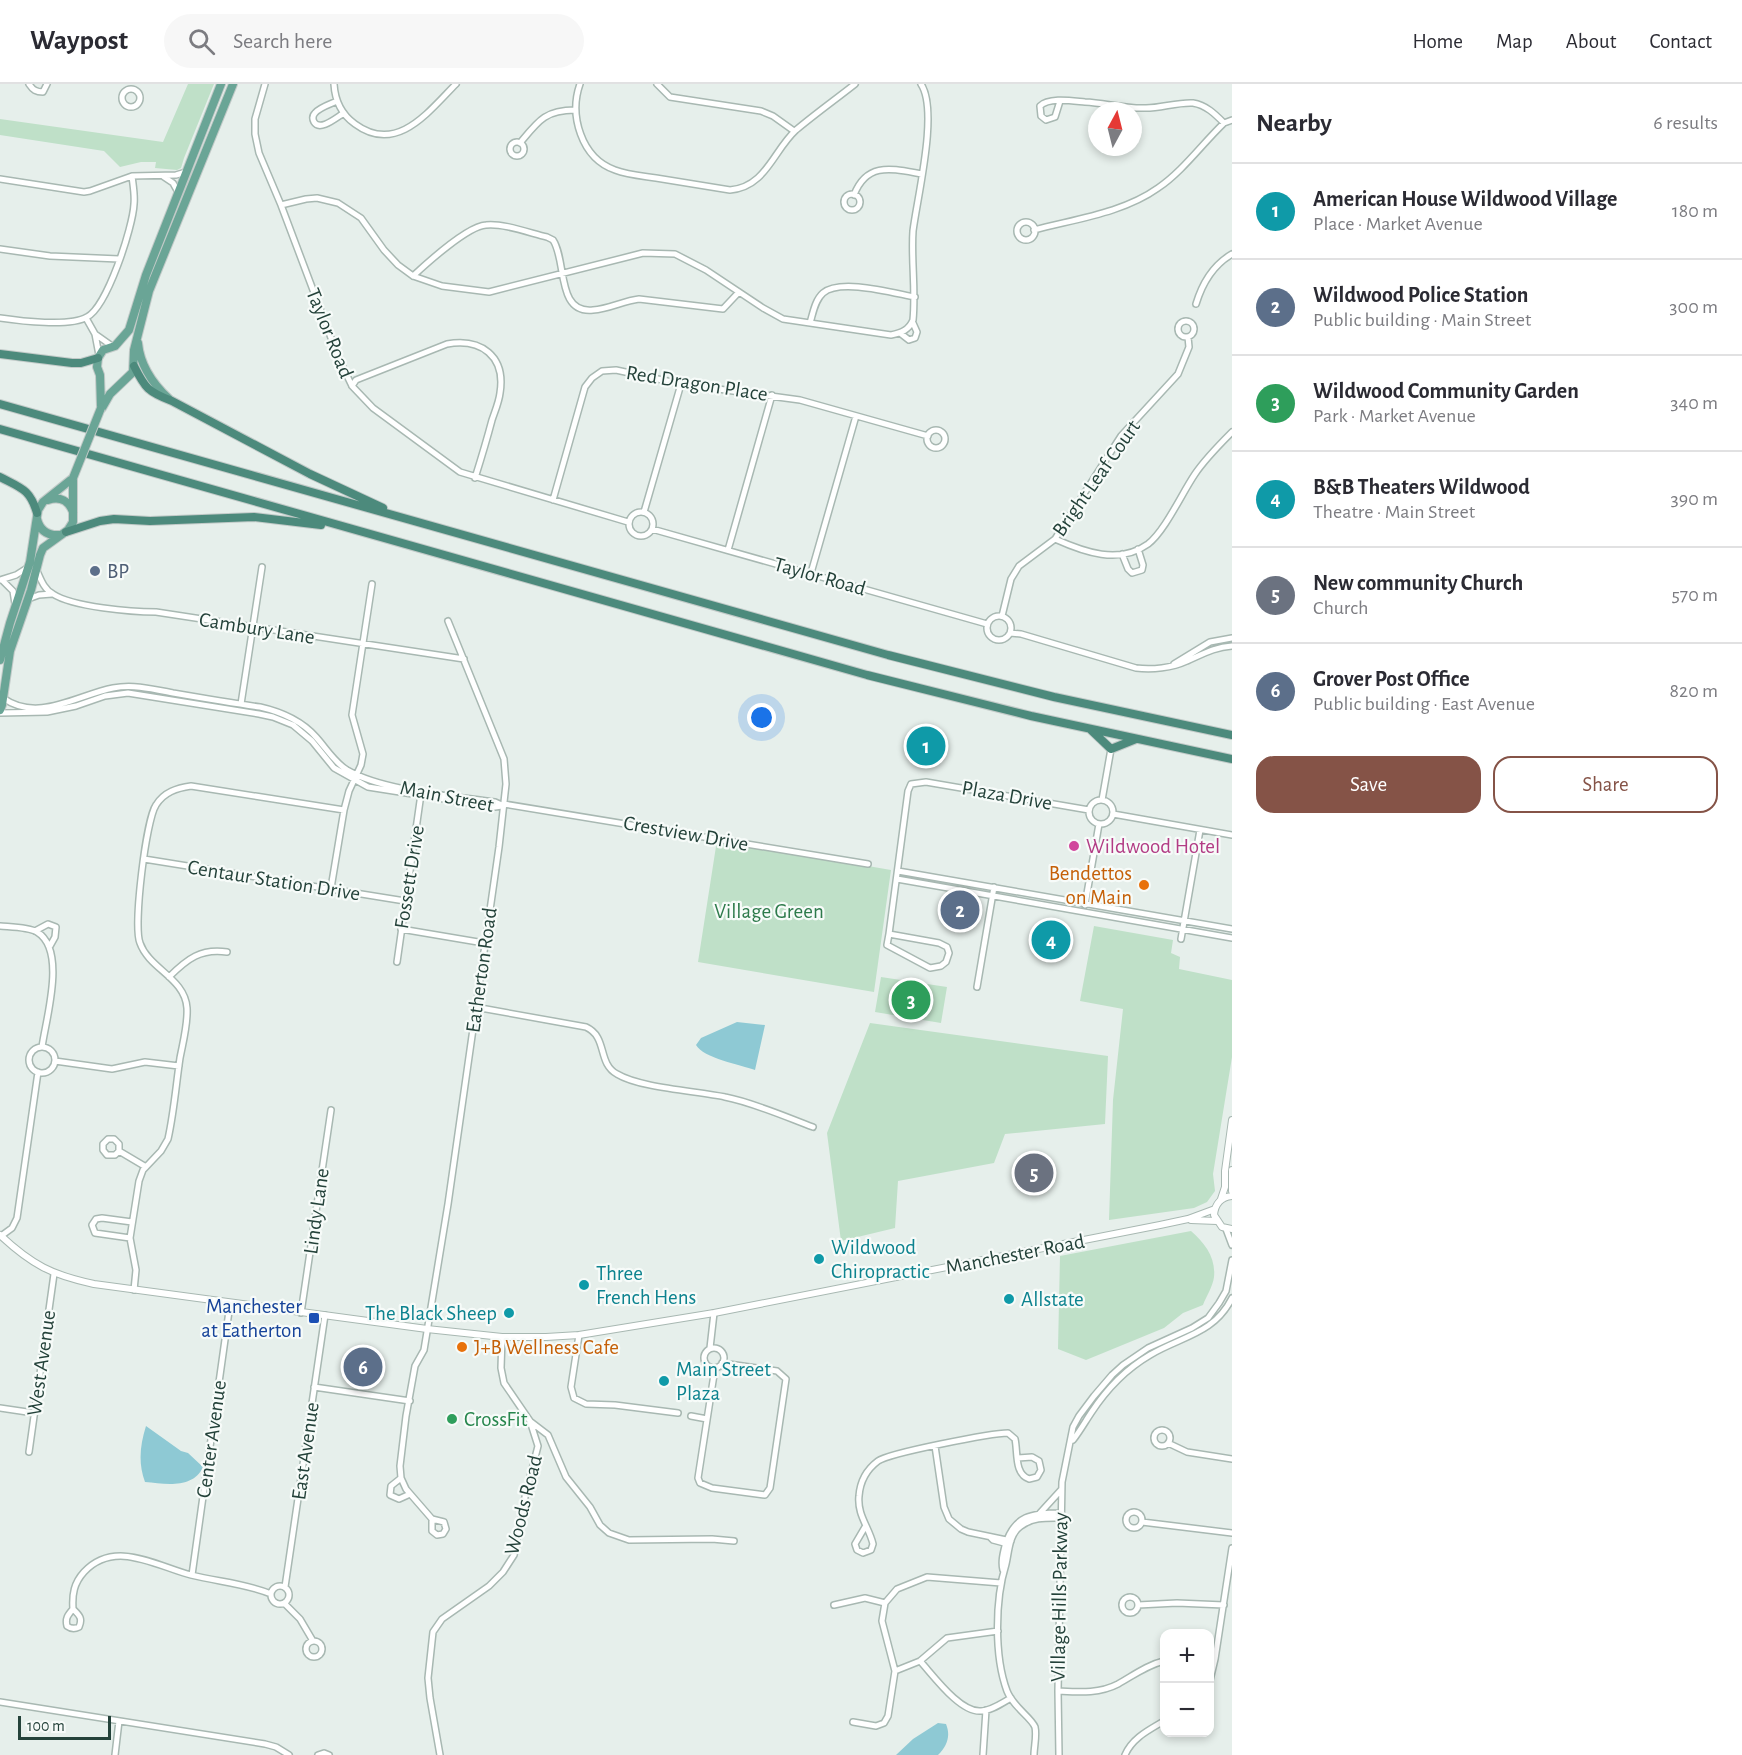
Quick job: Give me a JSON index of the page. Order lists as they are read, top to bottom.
{
  "streets": {
    "street": [
      "Taylor Road",
      "Red Dragon Place",
      "Bright Leaf Court",
      "Cambury Lane",
      "Plaza Drive",
      "Main Street",
      "Crestview Drive",
      "Fossett Drive",
      "Centaur Station Drive",
      "Eatherton Road",
      "Lindy Lane",
      "Manchester Road",
      "West Avenue",
      "Center Avenue",
      "East Avenue",
      "Woods Road",
      "Village Hills Parkway"
    ]
  },
  "crossings": [
    ["Taylor Road", "Red Dragon Place"],
    ["Taylor Road", "Bright Leaf Court"],
    ["Cambury Lane", "Eatherton Road"],
    ["Main Street", "Crestview Drive"],
    ["Main Street", "Fossett Drive"],
    ["Main Street", "Eatherton Road"],
    ["Crestview Drive", "Eatherton Road"],
    ["Fossett Drive", "Centaur Station Drive"],
    ["Eatherton Road", "Manchester Road"],
    ["Lindy Lane", "Manchester Road"],
    ["Manchester Road", "West Avenue"],
    ["Manchester Road", "Center Avenue"],
    ["Manchester Road", "East Avenue"],
    ["Manchester Road", "Woods Road"]
  ],
  "parks": ["Village Green"],
  "places": {
    "other": [
      "BP",
      "Wildwood Hotel",
      "Bendettos on Main",
      "Wildwood Chiropractic",
      "Three French Hens",
      "Allstate",
      "The Black Sheep",
      "J+B Wellness Cafe",
      "Main Street Plaza",
      "CrossFit"
    ],
    "transit": ["Manchester at Eatherton"]
  },
  "scale_bar": "100 m",
  "north": "top",
  "page": {
    "header": "Waypost",
    "search": "Search here",
    "nav": [
      "Home",
      "Map",
      "About",
      "Contact"
    ],
    "heading": ["Nearby", "6 results"],
    "list": [
      {
        "mark": "1",
        "name": "American House Wildwood Village",
        "note": "Place · Market Avenue",
        "value": "180 m"
      },
      {
        "mark": "2",
        "name": "Wildwood Police Station",
        "note": "Public building · Main Street",
        "value": "300 m"
      },
      {
        "mark": "3",
        "name": "Wildwood Community Garden",
        "note": "Park · Market Avenue",
        "value": "340 m"
      },
      {
        "mark": "4",
        "name": "B&B Theaters Wildwood",
        "note": "Theatre · Main Street",
        "value": "390 m"
      },
      {
        "mark": "5",
        "name": "New community Church",
        "note": "Church",
        "value": "570 m"
      },
      {
        "mark": "6",
        "name": "Grover Post Office",
        "note": "Public building · East Avenue",
        "value": "820 m"
      }
    ],
    "pins": [
      "1",
      "2",
      "4",
      "3",
      "5",
      "6"
    ],
    "buttons": ["Save", "Share"],
    "map_buttons": ["+", "−"],
    "scale": "100 m"
  }
}
